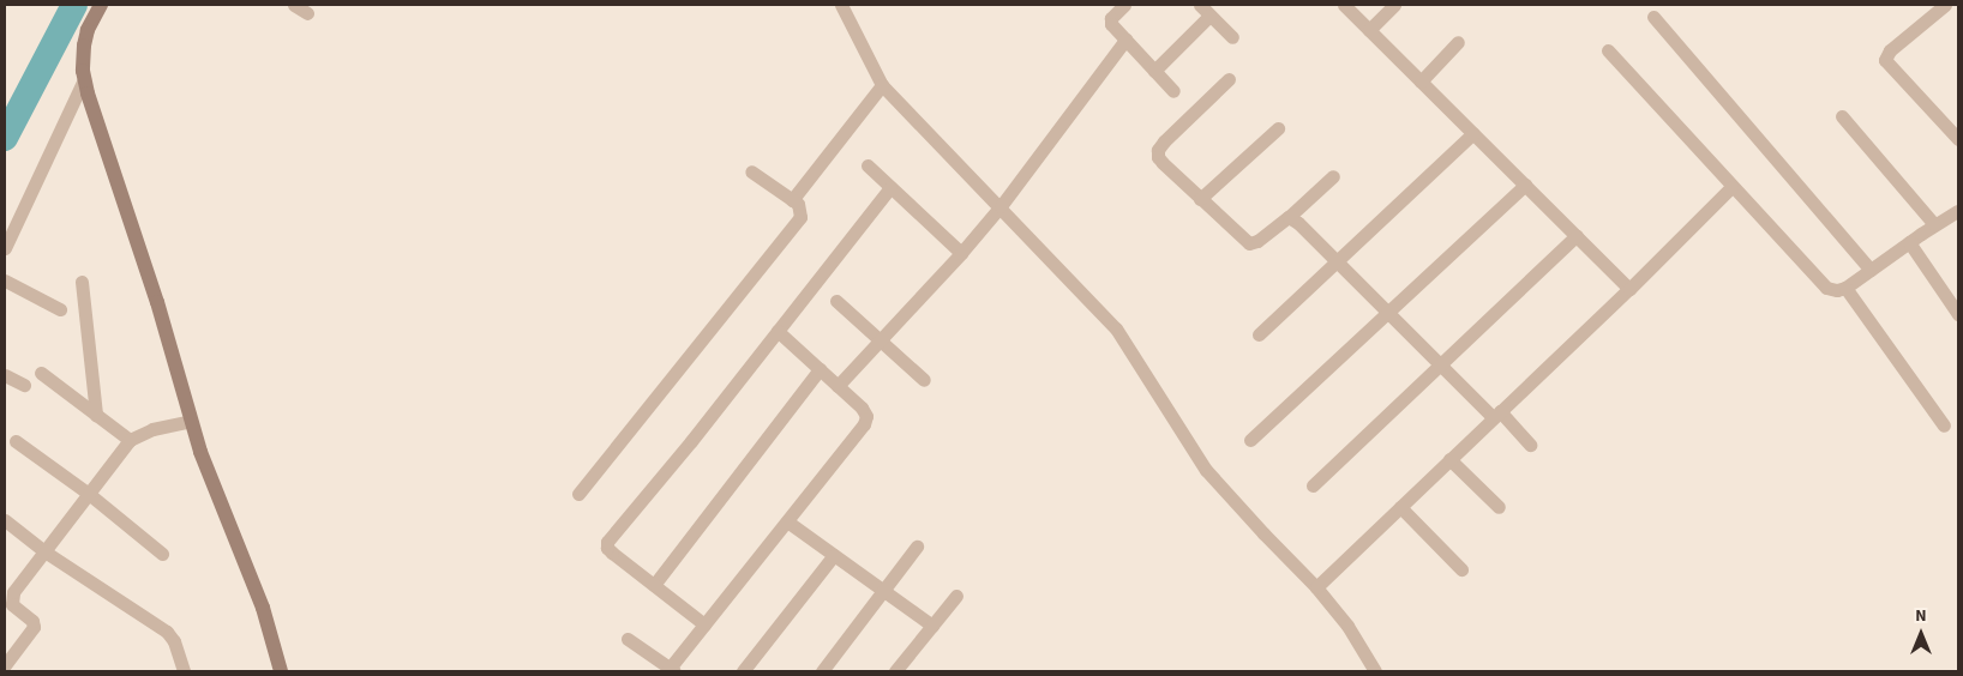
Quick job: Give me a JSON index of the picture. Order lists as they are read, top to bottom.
{
  "north": "top"
}
